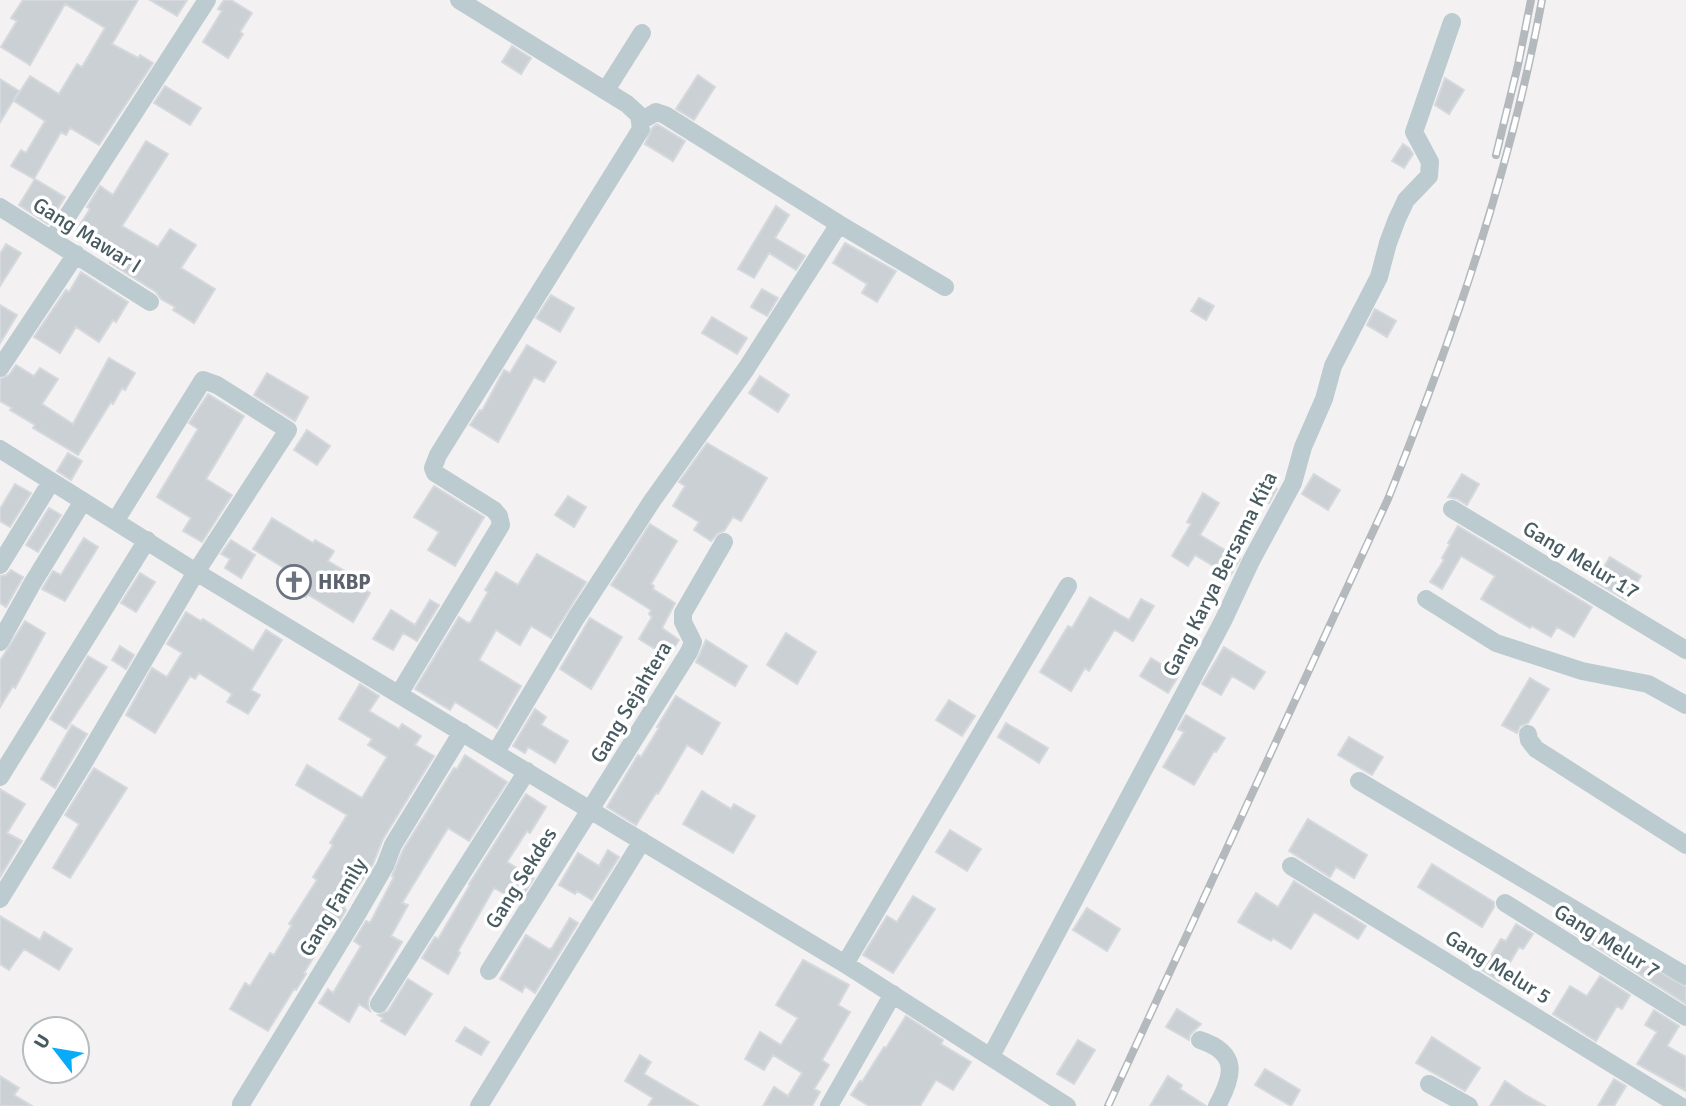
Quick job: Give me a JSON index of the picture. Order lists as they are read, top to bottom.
{
  "streets": {
    "street": [
      "Gang Mawar I",
      "Gang Melur 17",
      "Gang Karya Bersama Kita",
      "Gang Sejahtera",
      "Gang Sekdes",
      "Gang Family",
      "Gang Melur 7",
      "Gang Melur 5"
    ]
  },
  "crossings": [
    ["Gang Sejahtera", "Gang Sekdes"]
  ],
  "places": {
    "church": ["HKBP"]
  },
  "north": "top left"
}
